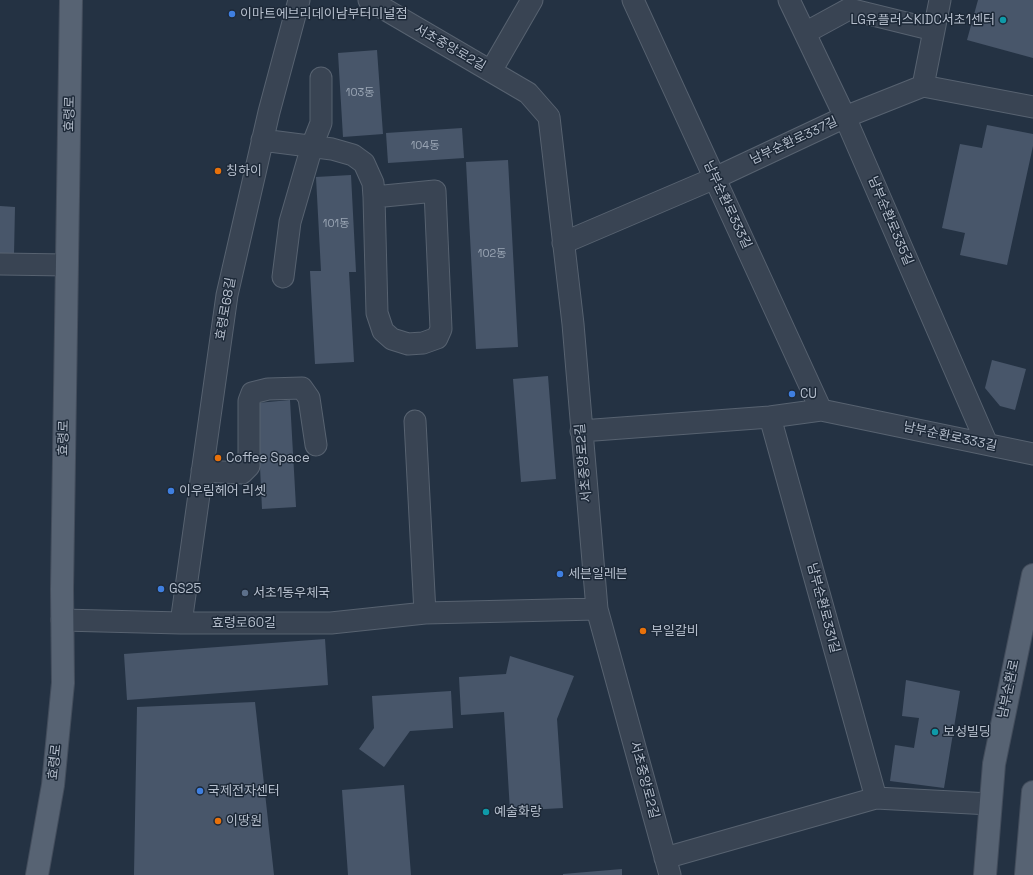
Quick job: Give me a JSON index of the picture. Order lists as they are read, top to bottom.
{
  "streets": {
    "main road": ["효령로", "남부순환로"],
    "street": [
      "서초중앙로2길",
      "남부순환로337길",
      "남부순환로333길",
      "남부순환로335길",
      "효령로68길",
      "남부순환로331길",
      "효령로60길"
    ]
  },
  "crossings": [
    ["서초중앙로2길", "남부순환로337길"],
    ["서초중앙로2길", "남부순환로333길"],
    ["서초중앙로2길", "효령로60길"],
    ["효령로", "효령로60길"],
    ["남부순환로337길", "남부순환로333길"],
    ["남부순환로337길", "남부순환로335길"],
    ["남부순환로333길", "남부순환로335길"],
    ["남부순환로333길", "남부순환로331길"],
    ["효령로68길", "효령로60길"]
  ],
  "places": [
    "이마트에브리데이남부터미널점",
    "LG유플러스KIDC서초1센터",
    "칭하이",
    "CU",
    "Coffee Space",
    "이우림헤어 리셋",
    "세븐일레븐",
    "GS25",
    "서초1동우체국",
    "부일갈비",
    "보성빌딩",
    "국제전자센터",
    "예술화랑",
    "이땅원"
  ],
  "house_numbers": [
    "103동",
    "104동",
    "101동",
    "102동"
  ]
}
